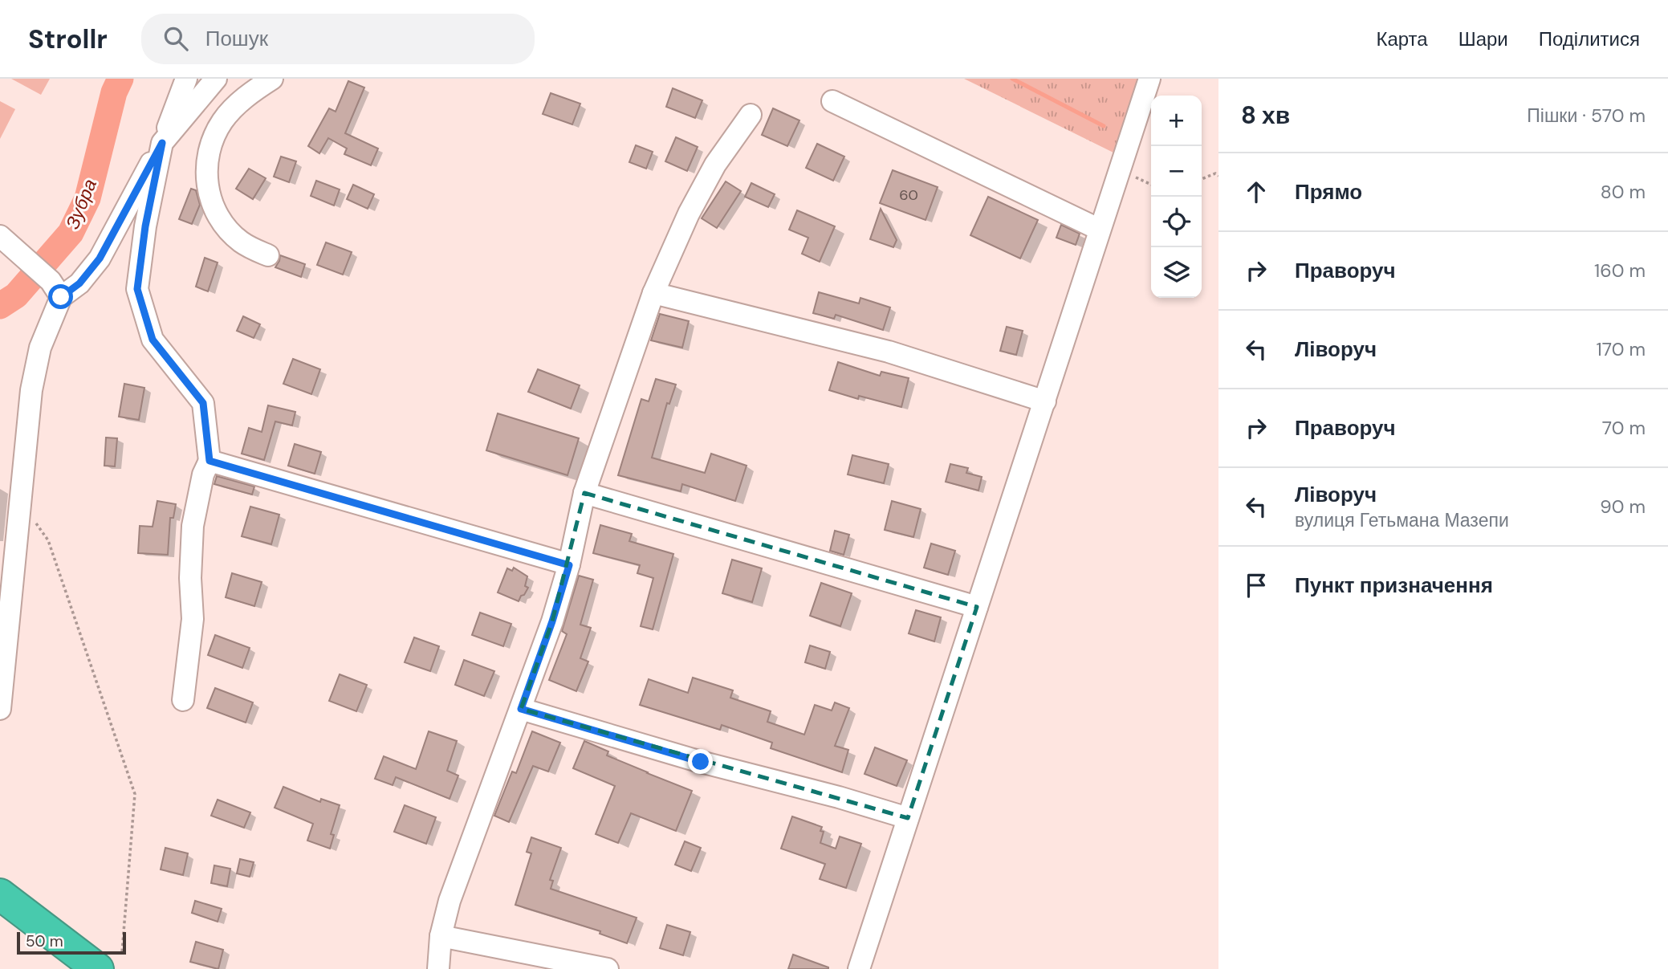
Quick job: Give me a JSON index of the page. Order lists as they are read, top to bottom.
{
  "water": ["Зубра"],
  "house_numbers": ["60"],
  "scale_bar": "50 m",
  "page": {
    "header": "Strollr",
    "search": "Пошук",
    "nav": ["Карта", "Шари", "Поділитися"],
    "heading": ["8 хв", "Пішки · 570 m"],
    "map_buttons": ["+", "−"],
    "list": [
      ["Прямо", "80 m"],
      ["Праворуч", "160 m"],
      ["Ліворуч", "170 m"],
      ["Праворуч", "70 m"],
      ["Ліворуч", "вулиця Гетьмана Мазепи", "90 m"],
      "Пункт призначення"
    ],
    "scale": "50 m"
  }
}
